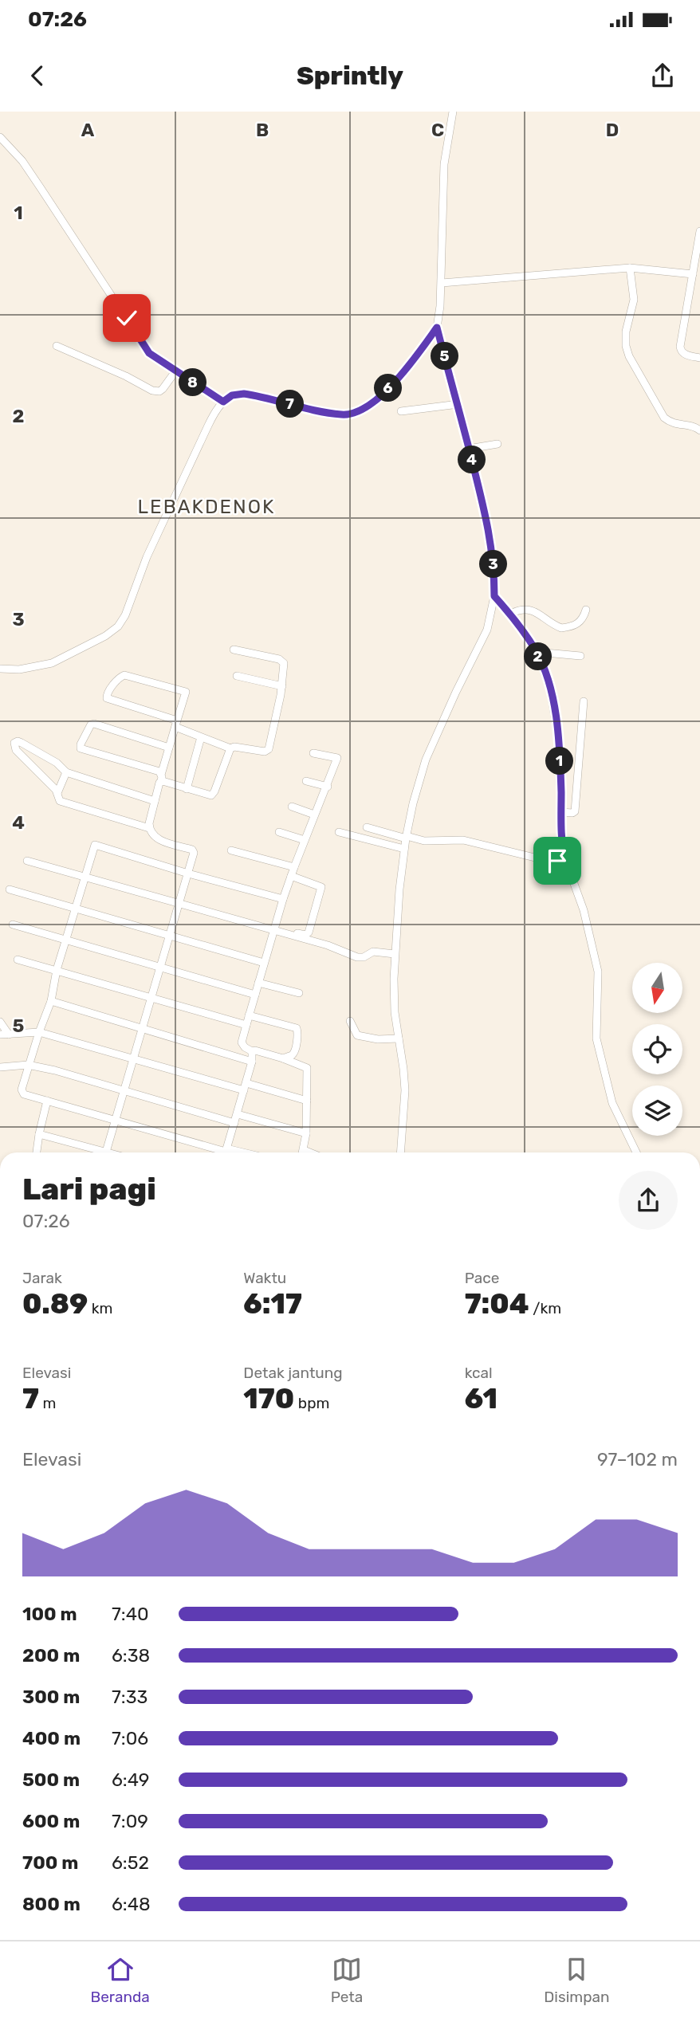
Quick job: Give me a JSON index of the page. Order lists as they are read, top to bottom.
{
  "districts": ["LEBAKDENOK"],
  "north": "bottom",
  "page": {
    "status": "07:26",
    "header": "Sprintly",
    "pins": [
      "5",
      "8",
      "6",
      "7",
      "4",
      "3",
      "2",
      "1"
    ],
    "heading": ["Lari pagi", "07:26"],
    "stats": [
      ["Jarak", "0.89 km"],
      ["Waktu", "6:17"],
      ["Pace", "7:04 /km"],
      ["Elevasi", "7 m"],
      ["Detak jantung", "170 bpm"],
      ["kcal", "61"]
    ],
    "chart": ["Elevasi", "97–102 m"],
    "list": [
      {
        "name": "100 m",
        "note": "7:40"
      },
      {
        "name": "200 m",
        "note": "6:38"
      },
      {
        "name": "300 m",
        "note": "7:33"
      },
      {
        "name": "400 m",
        "note": "7:06"
      },
      {
        "name": "500 m",
        "note": "6:49"
      },
      {
        "name": "600 m",
        "note": "7:09"
      },
      {
        "name": "700 m",
        "note": "6:52"
      },
      {
        "name": "800 m",
        "note": "6:48"
      }
    ],
    "tabs": ["Beranda", "Peta", "Disimpan"]
  },
  "grid": {
    "columns": [
      "A",
      "B",
      "C",
      "D"
    ],
    "rows": [
      "1",
      "2",
      "3",
      "4",
      "5"
    ]
  }
}
